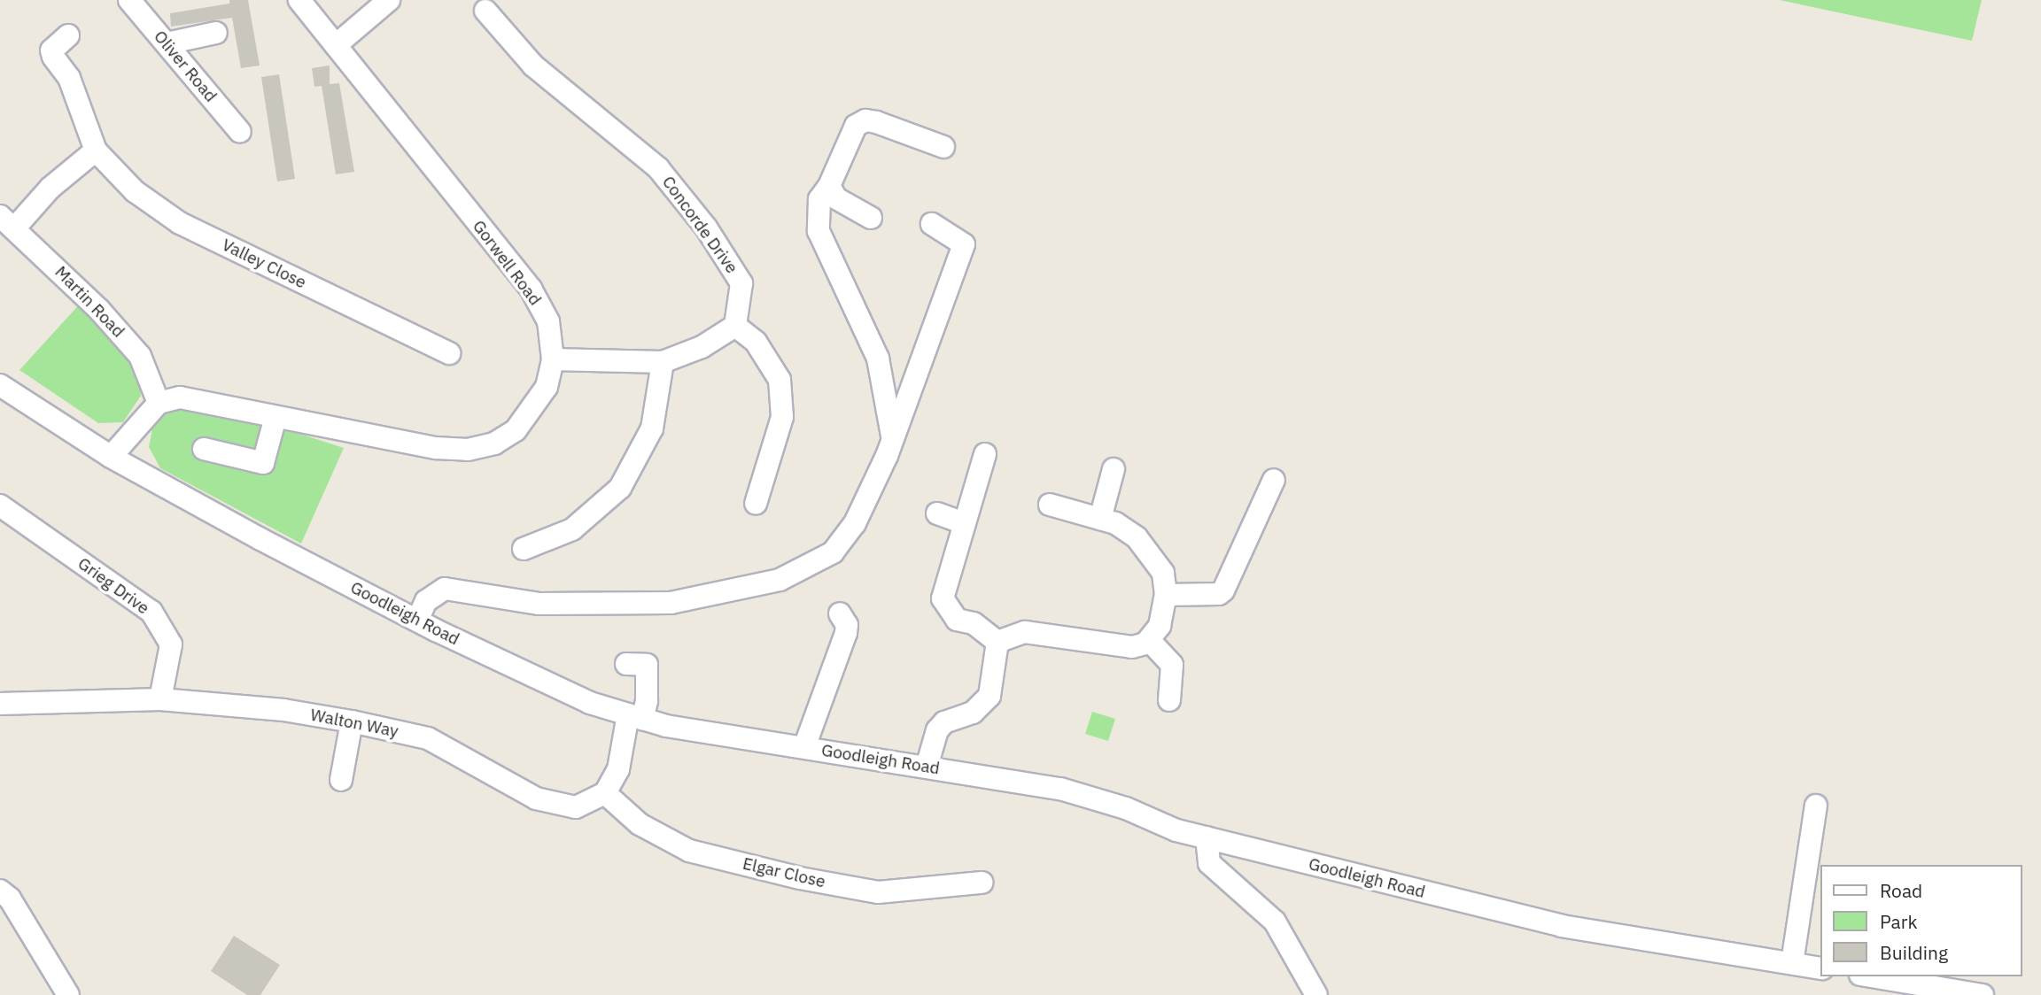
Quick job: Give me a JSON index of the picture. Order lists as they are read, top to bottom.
{
  "streets": {
    "street": [
      "Oliver Road",
      "Concorde Drive",
      "Gorwell Road",
      "Valley Close",
      "Martin Road",
      "Grieg Drive",
      "Goodleigh Road",
      "Walton Way",
      "Elgar Close"
    ]
  },
  "crossings": [
    ["Gorwell Road", "Martin Road"],
    ["Grieg Drive", "Walton Way"],
    ["Walton Way", "Elgar Close"]
  ],
  "legend": ["Road", "Park", "Building"]
}
